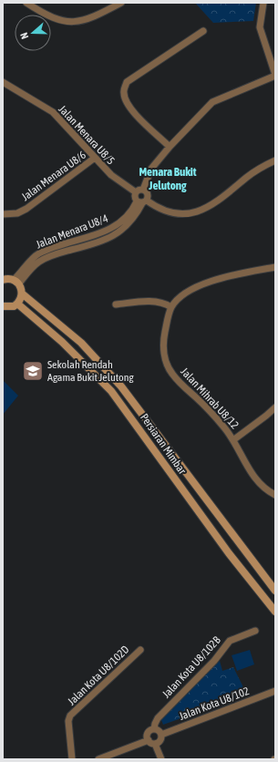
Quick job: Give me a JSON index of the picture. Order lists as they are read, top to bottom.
{
  "streets": {
    "street": [
      "Jalan Menara U8/5",
      "Jalan Menara U8/6",
      "Jalan Menara U8/4",
      "Jalan Mihrab U8/12",
      "Persiaran Mimbar",
      "Jalan Kota U8/102B",
      "Jalan Kota U8/102D",
      "Jalan Kota U8/102"
    ]
  },
  "crossings": [
    ["Jalan Menara U8/5", "Jalan Menara U8/6"],
    ["Jalan Kota U8/102B", "Jalan Kota U8/102"]
  ],
  "districts": ["Menara Bukit Jelutong"],
  "places": {
    "school or university": ["Sekolah Rendah Agama Bukit Jelutong"]
  },
  "north": "left"
}
